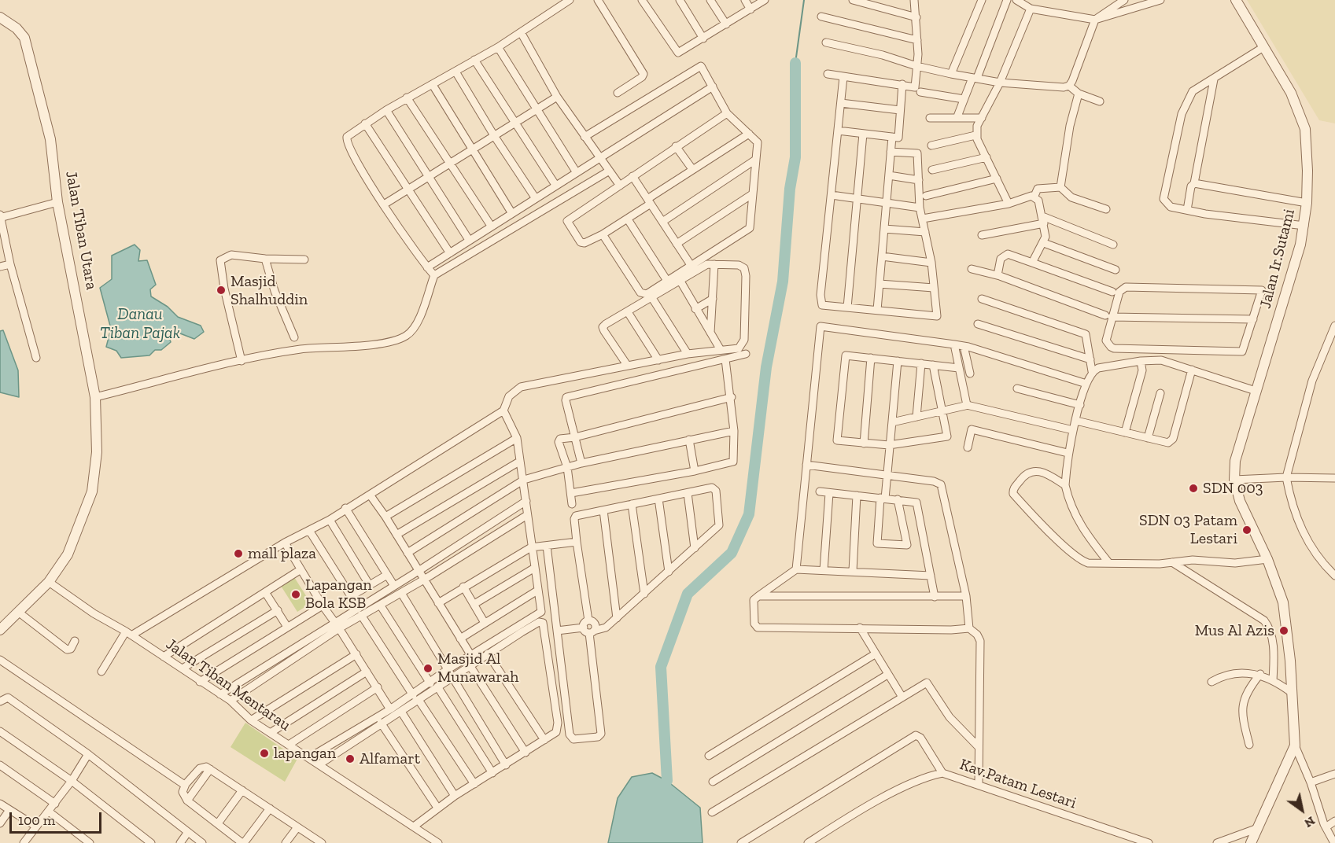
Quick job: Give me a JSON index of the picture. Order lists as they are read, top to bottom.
{
  "streets": {
    "street": [
      "Jalan Tiban Utara",
      "Jalan Ir.Sutami",
      "Jalan Tiban Mentarau",
      "Kav.Patam Lestari"
    ]
  },
  "crossings": [
    ["Jalan Tiban Utara", "Jalan Tiban Mentarau"]
  ],
  "water": ["Danau Tiban Pajak"],
  "places": [
    "Masjid Shalhuddin",
    "SDN 003",
    "SDN 03 Patam Lestari",
    "mall plaza",
    "Lapangan Bola KSB",
    "Mus Al Azis",
    "Masjid Al Munawarah",
    "lapangan",
    "Alfamart"
  ],
  "scale_bar": "100 m",
  "north": "bottom right"
}
